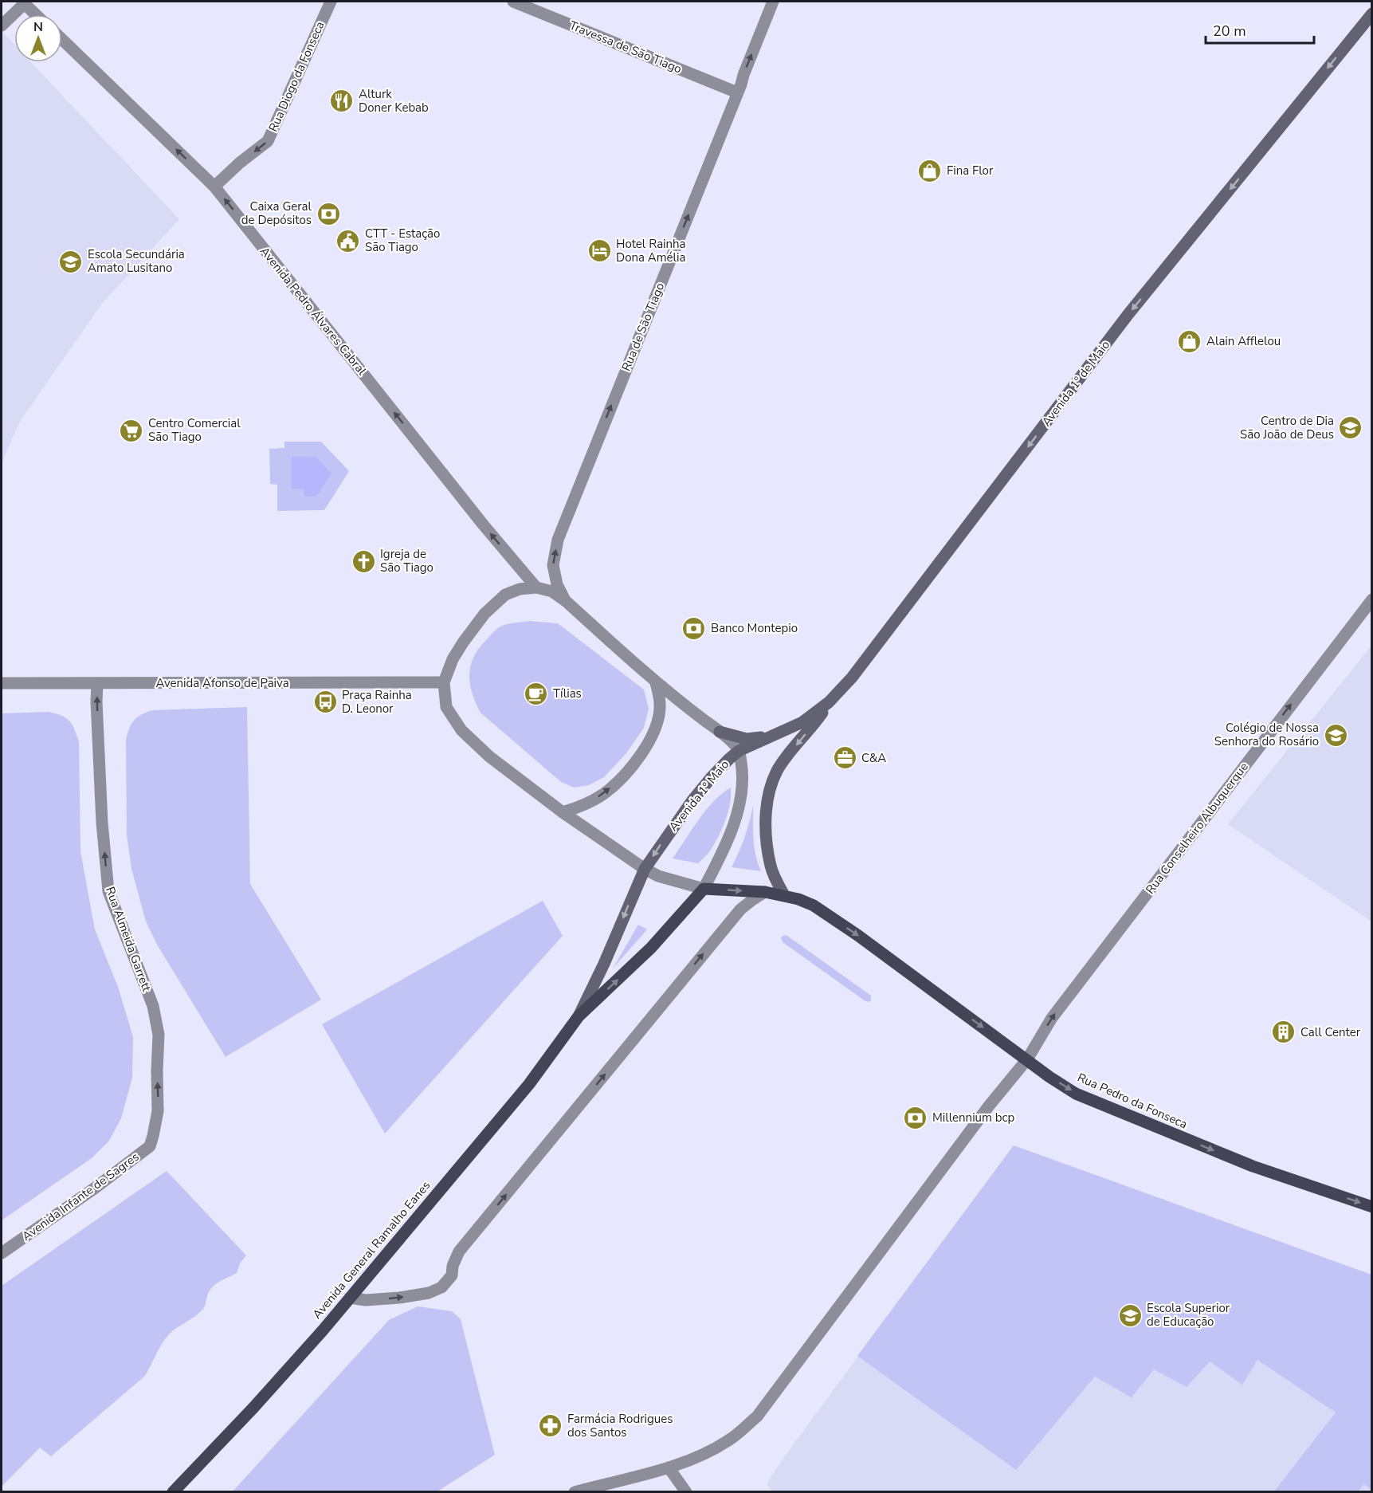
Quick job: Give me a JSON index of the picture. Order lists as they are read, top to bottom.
{
  "streets": {
    "main road": [
      "Avenida 1º de Maio",
      "Avenida 1º Maio",
      "Rua Pedro da Fonseca",
      "Avenida General Ramalho Eanes"
    ],
    "street": [
      "Travessa de São Tiago",
      "Rua Diogo da Fonseca",
      "Avenida Pedro Álvares Cabral",
      "Rua de São Tiago",
      "Avenida Afonso de Paiva",
      "Rua Conselheiro Albuquerque",
      "Rua Almeida Garrett",
      "Avenida Infante de Sagres"
    ]
  },
  "crossings": [
    ["Travessa de São Tiago", "Rua de São Tiago"],
    ["Rua Diogo da Fonseca", "Avenida Pedro Álvares Cabral"],
    ["Avenida 1º de Maio", "Avenida 1º Maio"],
    ["Avenida Afonso de Paiva", "Rua Almeida Garrett"],
    ["Avenida 1º Maio", "Rua Pedro da Fonseca"],
    ["Avenida 1º Maio", "Avenida General Ramalho Eanes"],
    ["Rua Conselheiro Albuquerque", "Rua Pedro da Fonseca"],
    ["Rua Almeida Garrett", "Avenida Infante de Sagres"],
    ["Rua Pedro da Fonseca", "Avenida General Ramalho Eanes"]
  ],
  "one_way": [
    "Rua Diogo da Fonseca",
    "Avenida Pedro Álvares Cabral",
    "Rua de São Tiago",
    "Avenida 1º de Maio",
    "Avenida 1º Maio",
    "Rua Conselheiro Albuquerque",
    "Rua Almeida Garrett",
    "Rua Pedro da Fonseca"
  ],
  "places": {
    "restaurant": ["Alturk Doner Kebab"],
    "shop": ["Fina Flor", "Alain Afflelou"],
    "bank": ["Caixa Geral de Depósitos", "Banco Montepio", "Millennium bcp"],
    "public building": ["CTT - Estação São Tiago"],
    "hotel": ["Hotel Rainha Dona Amélia"],
    "school or university": [
      "Escola Secundária Amato Lusitano",
      "Centro de Dia São João de Deus",
      "Colégio de Nossa Senhora do Rosário",
      "Escola Superior de Educação"
    ],
    "supermarket": ["Centro Comercial São Tiago"],
    "church": ["Igreja de São Tiago"],
    "cafe": ["Tílias"],
    "bus stop": ["Praça Rainha D. Leonor"],
    "office": ["C&A"],
    "building": ["Call Center"],
    "pharmacy": ["Farmácia Rodrigues dos Santos"]
  },
  "scale_bar": "20 m",
  "north": "top"
}
